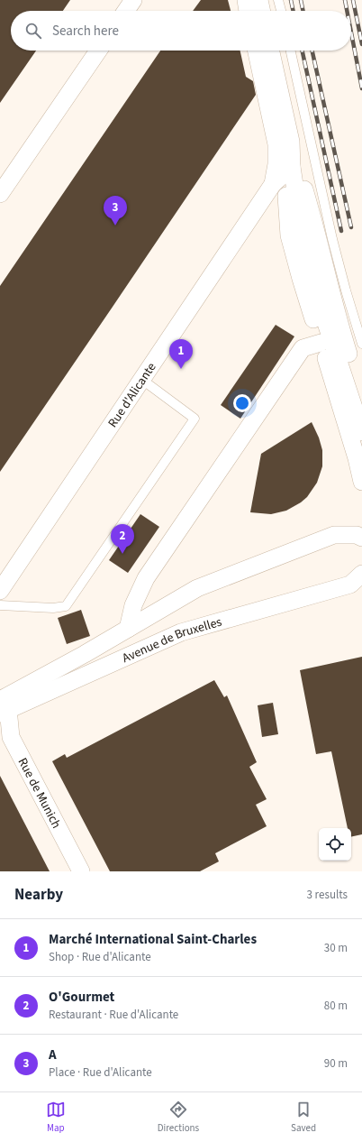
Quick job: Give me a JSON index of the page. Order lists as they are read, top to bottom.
{
  "streets": {
    "street": ["Rue d'Alicante", "Avenue de Bruxelles", "Rue de Munich"]
  },
  "crossings": [
    ["Avenue de Bruxelles", "Rue de Munich"]
  ],
  "page": {
    "search": "Search here",
    "pins": ["3", "1", "2"],
    "heading": ["Nearby", "3 results"],
    "list": [
      {
        "mark": "1",
        "name": "Marché International Saint-Charles",
        "note": "Shop · Rue d'Alicante",
        "value": "30 m"
      },
      {
        "mark": "2",
        "name": "O'Gourmet",
        "note": "Restaurant · Rue d'Alicante",
        "value": "80 m"
      },
      {
        "mark": "3",
        "name": "A",
        "note": "Place · Rue d'Alicante",
        "value": "90 m"
      }
    ],
    "nav": ["Map", "Directions", "Saved"]
  }
}
